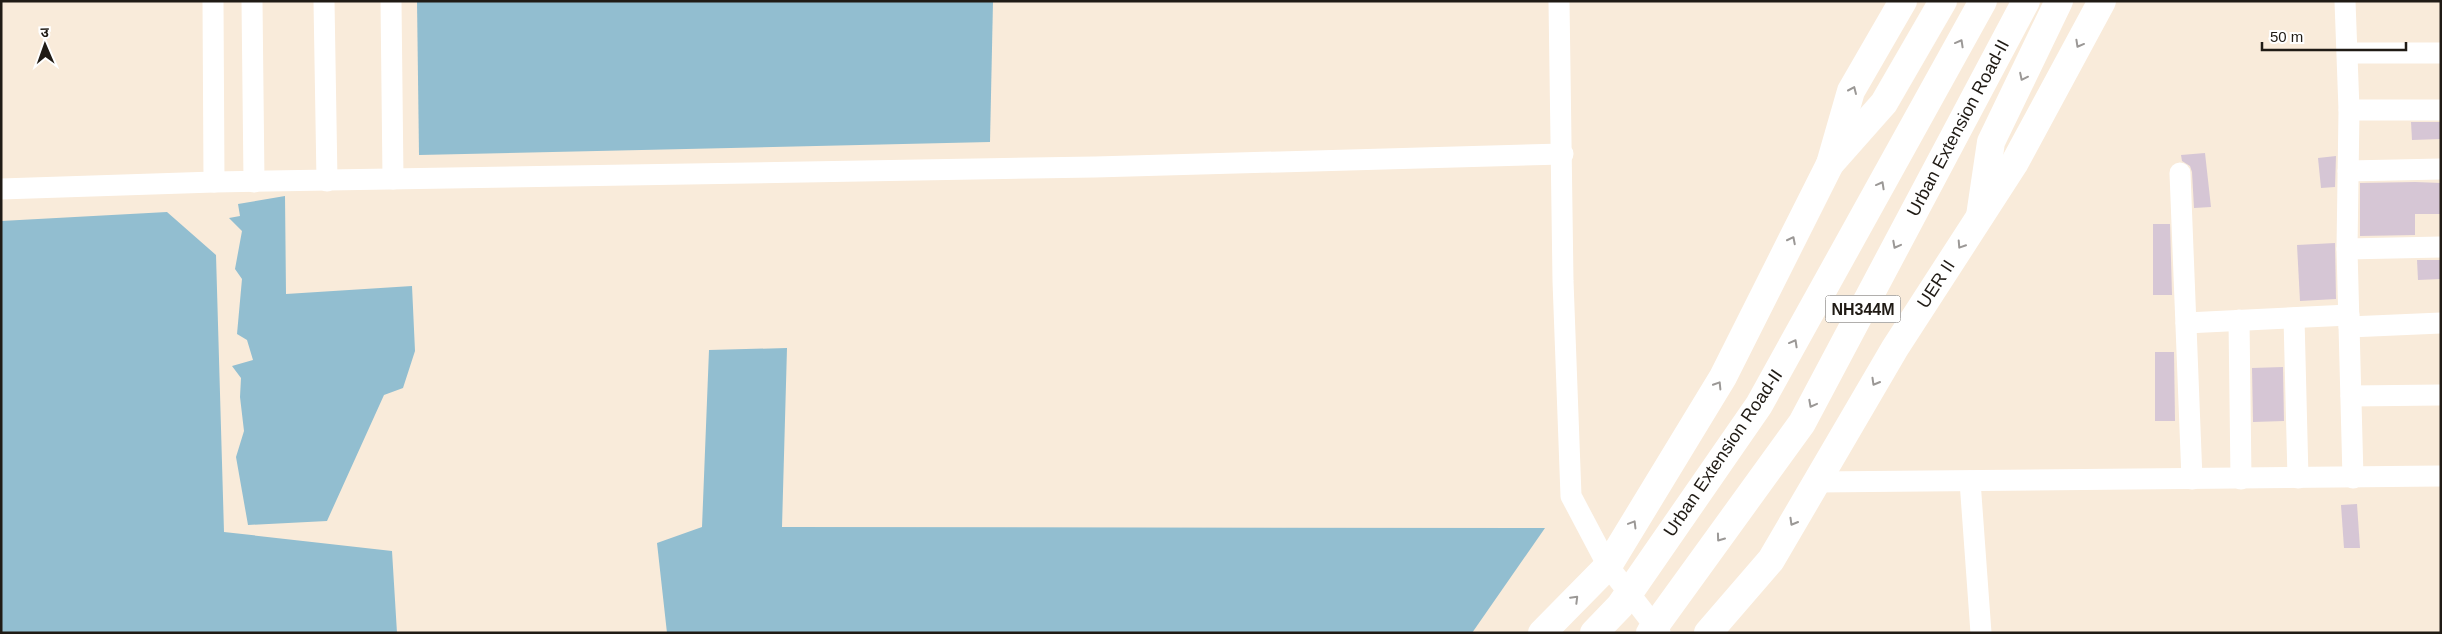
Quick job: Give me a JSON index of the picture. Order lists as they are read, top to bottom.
{
  "streets": {
    "main road": ["Urban Extension Road-II", "UER II", "NH344M"]
  },
  "scale_bar": "50 m",
  "north": "top"
}
